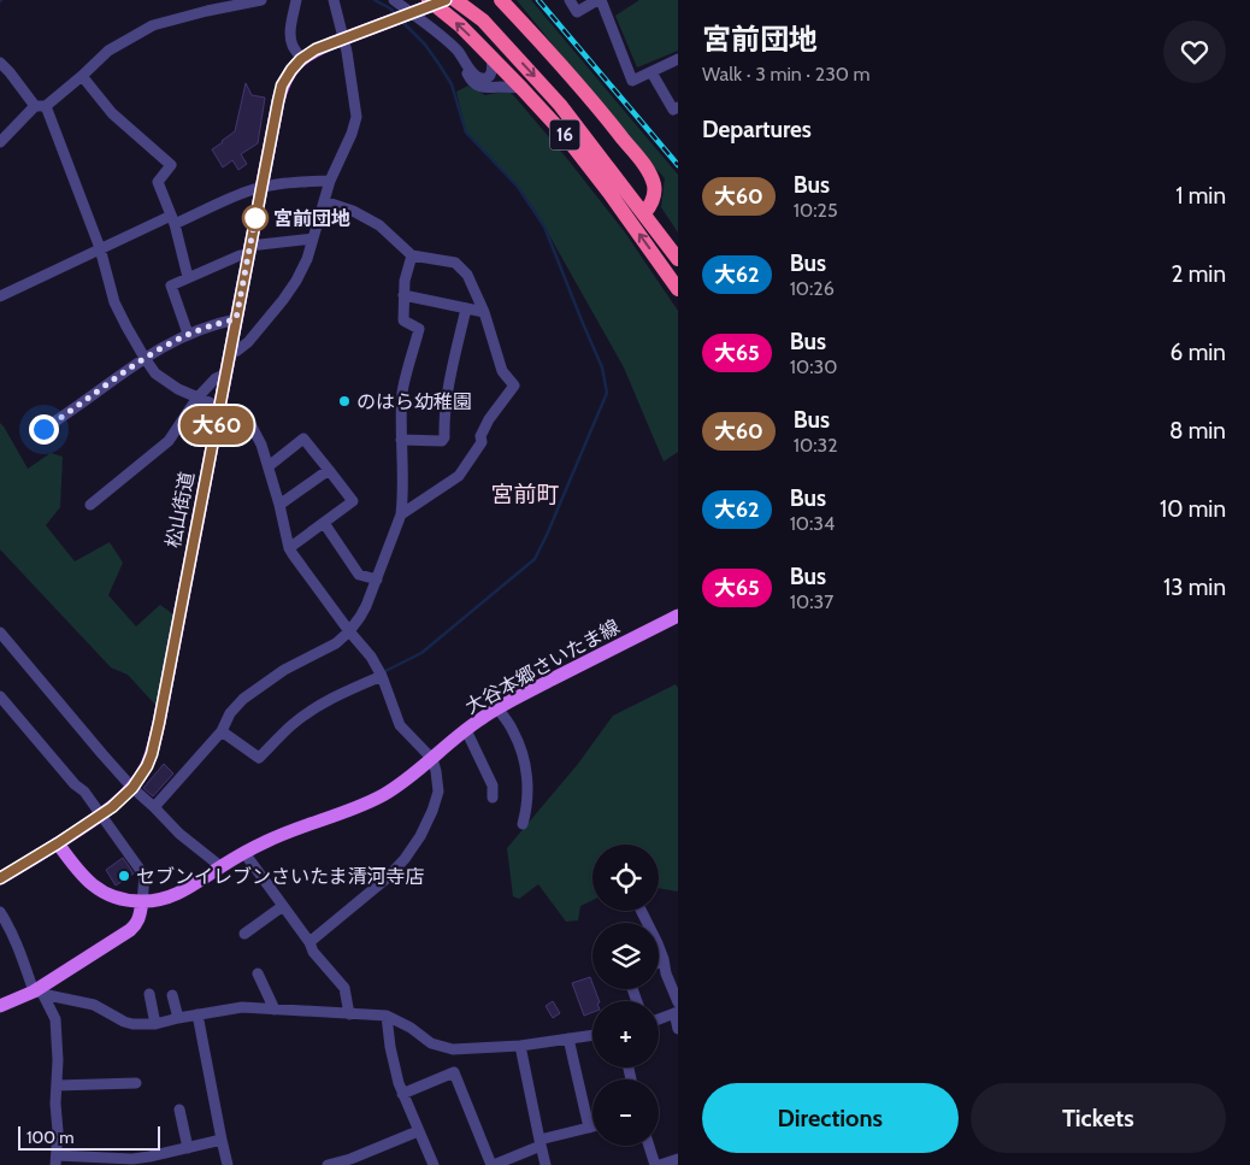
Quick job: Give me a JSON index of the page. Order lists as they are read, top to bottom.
{
  "streets": {
    "highway": ["16"],
    "main road": ["松山街道", "大谷本郷さいたま線"]
  },
  "crossings": [
    ["松山街道", "大谷本郷さいたま線"]
  ],
  "districts": ["宮前町"],
  "places": ["宮前団地", "のはら幼稚園", "セブンイレブンさいたま清河寺店"],
  "lines": ["bus line 大60"],
  "scale_bar": "100 m",
  "page": {
    "on_map": "大60",
    "heading": [
      ["宮前団地", "Walk · 3 min · 230 m"],
      "Departures"
    ],
    "list": [
      {
        "mark": "大60",
        "name": "Bus",
        "note": "10:25",
        "value": "1 min"
      },
      {
        "mark": "大62",
        "name": "Bus",
        "note": "10:26",
        "value": "2 min"
      },
      {
        "mark": "大65",
        "name": "Bus",
        "note": "10:30",
        "value": "6 min"
      },
      {
        "mark": "大60",
        "name": "Bus",
        "note": "10:32",
        "value": "8 min"
      },
      {
        "mark": "大62",
        "name": "Bus",
        "note": "10:34",
        "value": "10 min"
      },
      {
        "mark": "大65",
        "name": "Bus",
        "note": "10:37",
        "value": "13 min"
      }
    ],
    "map_buttons": ["+", "−"],
    "buttons": ["Directions", "Tickets"],
    "scale": "100 m"
  }
}
